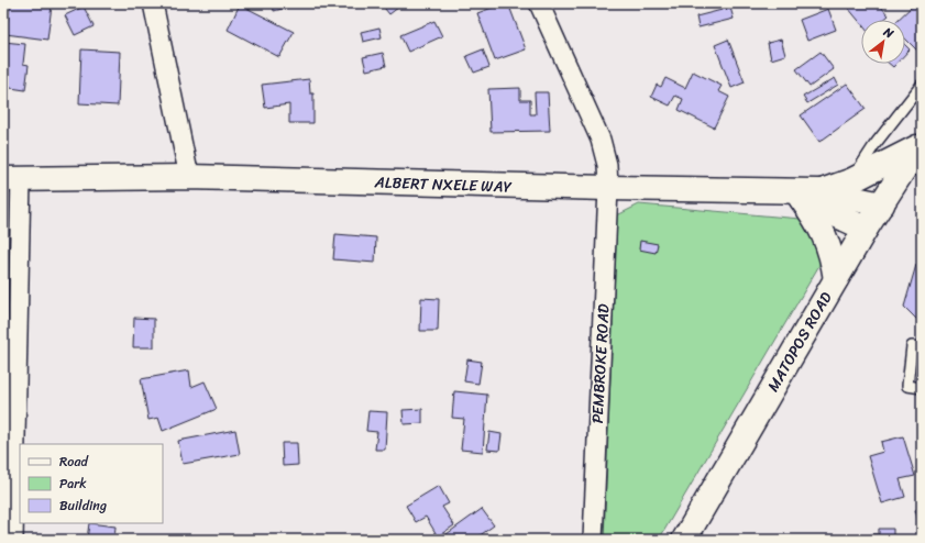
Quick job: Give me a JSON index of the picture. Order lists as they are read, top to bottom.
{
  "streets": {
    "main road": ["ALBERT NXELE WAY", "MATOPOS ROAD"],
    "street": ["PEMBROKE ROAD"]
  },
  "crossings": [
    ["ALBERT NXELE WAY", "PEMBROKE ROAD"]
  ],
  "legend": ["Road", "Park", "Building"],
  "north": "top right"
}
